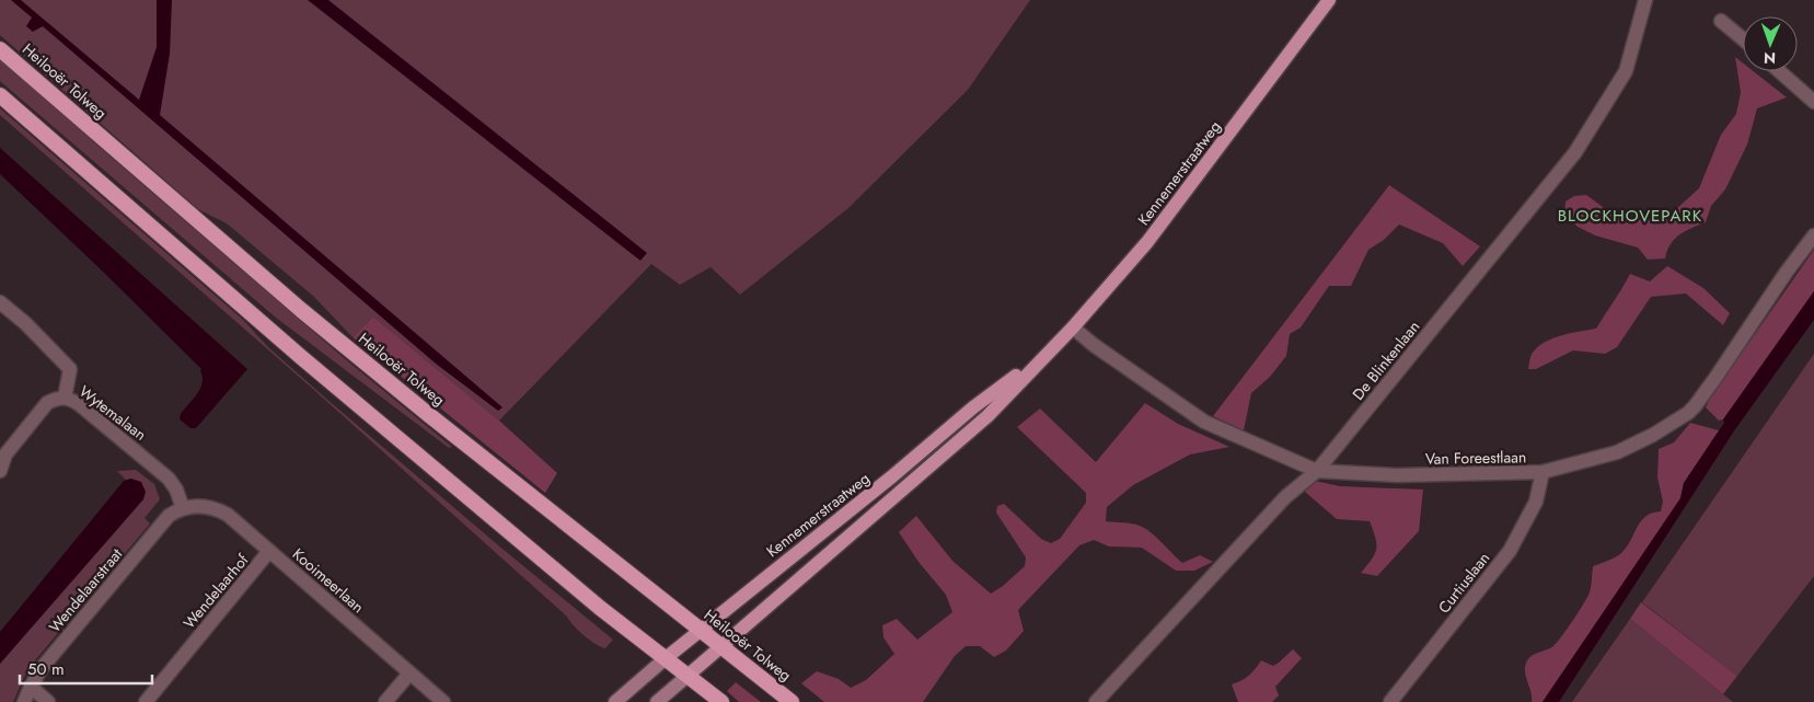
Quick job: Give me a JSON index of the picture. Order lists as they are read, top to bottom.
{
  "streets": {
    "highway": ["Heilooër Tolweg"],
    "main road": ["Kennemerstraatweg"],
    "street": [
      "De Blinkenlaan",
      "Wytemalaan",
      "Van Foreestlaan",
      "Kooimeerlaan",
      "Curtiuslaan",
      "Wendelaarstraat",
      "Wendelaarhof"
    ]
  },
  "crossings": [
    ["Heilooër Tolweg", "Kennemerstraatweg"],
    ["Kennemerstraatweg", "Van Foreestlaan"],
    ["De Blinkenlaan", "Van Foreestlaan"],
    ["Wytemalaan", "Kooimeerlaan"],
    ["Wytemalaan", "Wendelaarstraat"],
    ["Van Foreestlaan", "Curtiuslaan"],
    ["Kooimeerlaan", "Wendelaarstraat"],
    ["Kooimeerlaan", "Wendelaarhof"]
  ],
  "districts": ["BLOCKHOVEPARK"],
  "scale_bar": "50 m",
  "north": "bottom"
}
